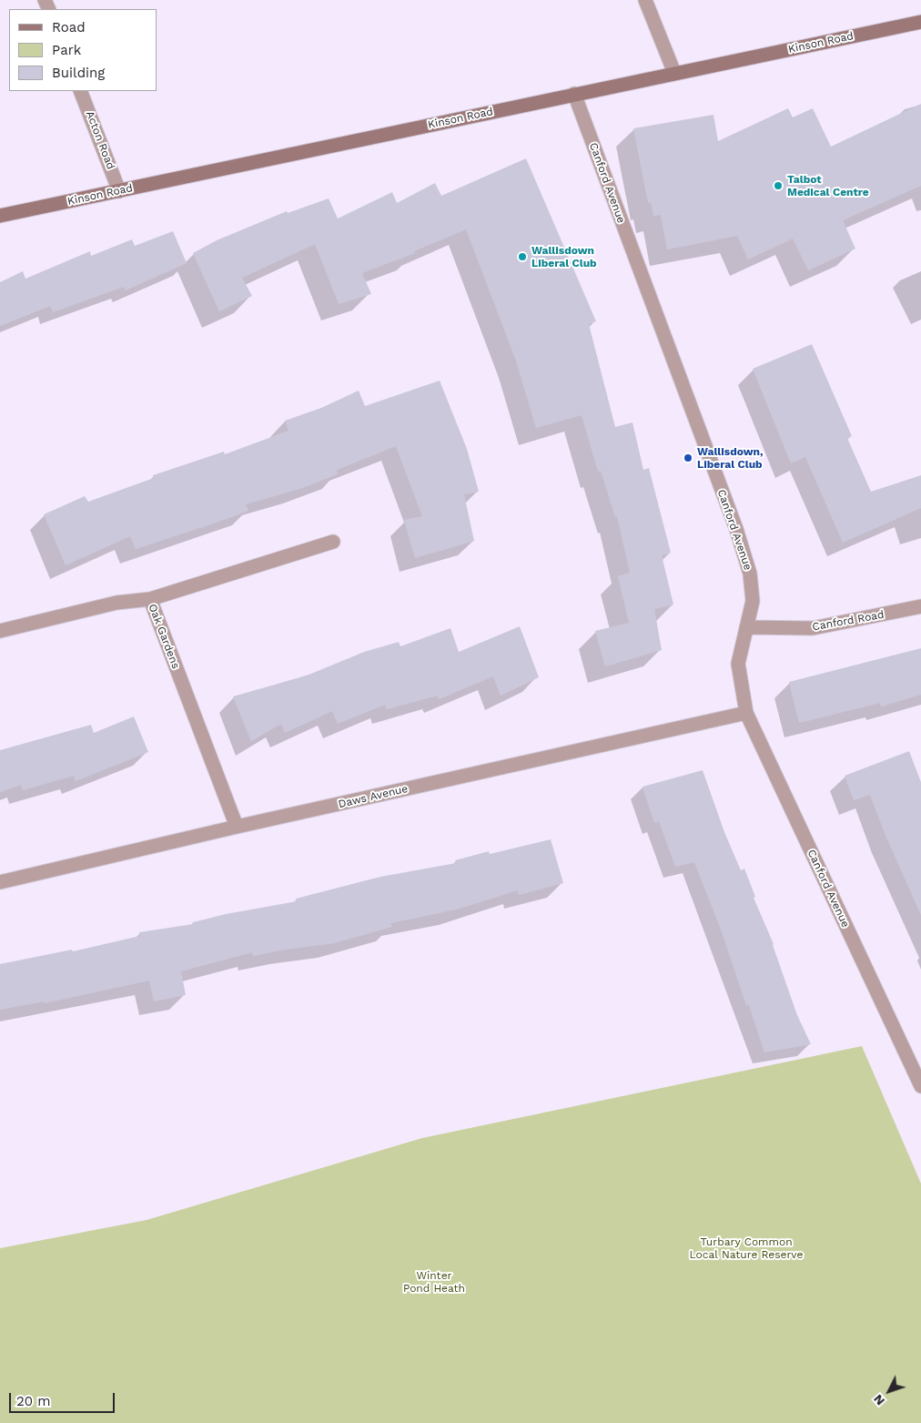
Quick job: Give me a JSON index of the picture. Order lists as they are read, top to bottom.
{
  "streets": {
    "street": [
      "Kinson Road",
      "Acton Road",
      "Canford Avenue",
      "Canford Road",
      "Oak Gardens",
      "Daws Avenue"
    ]
  },
  "crossings": [
    ["Kinson Road", "Acton Road"],
    ["Kinson Road", "Canford Avenue"],
    ["Canford Avenue", "Canford Road"],
    ["Canford Avenue", "Daws Avenue"],
    ["Oak Gardens", "Daws Avenue"]
  ],
  "parks": ["Turbary Common Local Nature Reserve", "Winter Pond Heath"],
  "places": ["Talbot Medical Centre", "Wallisdown Liberal Club", "Wallisdown, Liberal Club"],
  "legend": ["Road", "Park", "Building"],
  "scale_bar": "20 m",
  "north": "bottom left"
}
